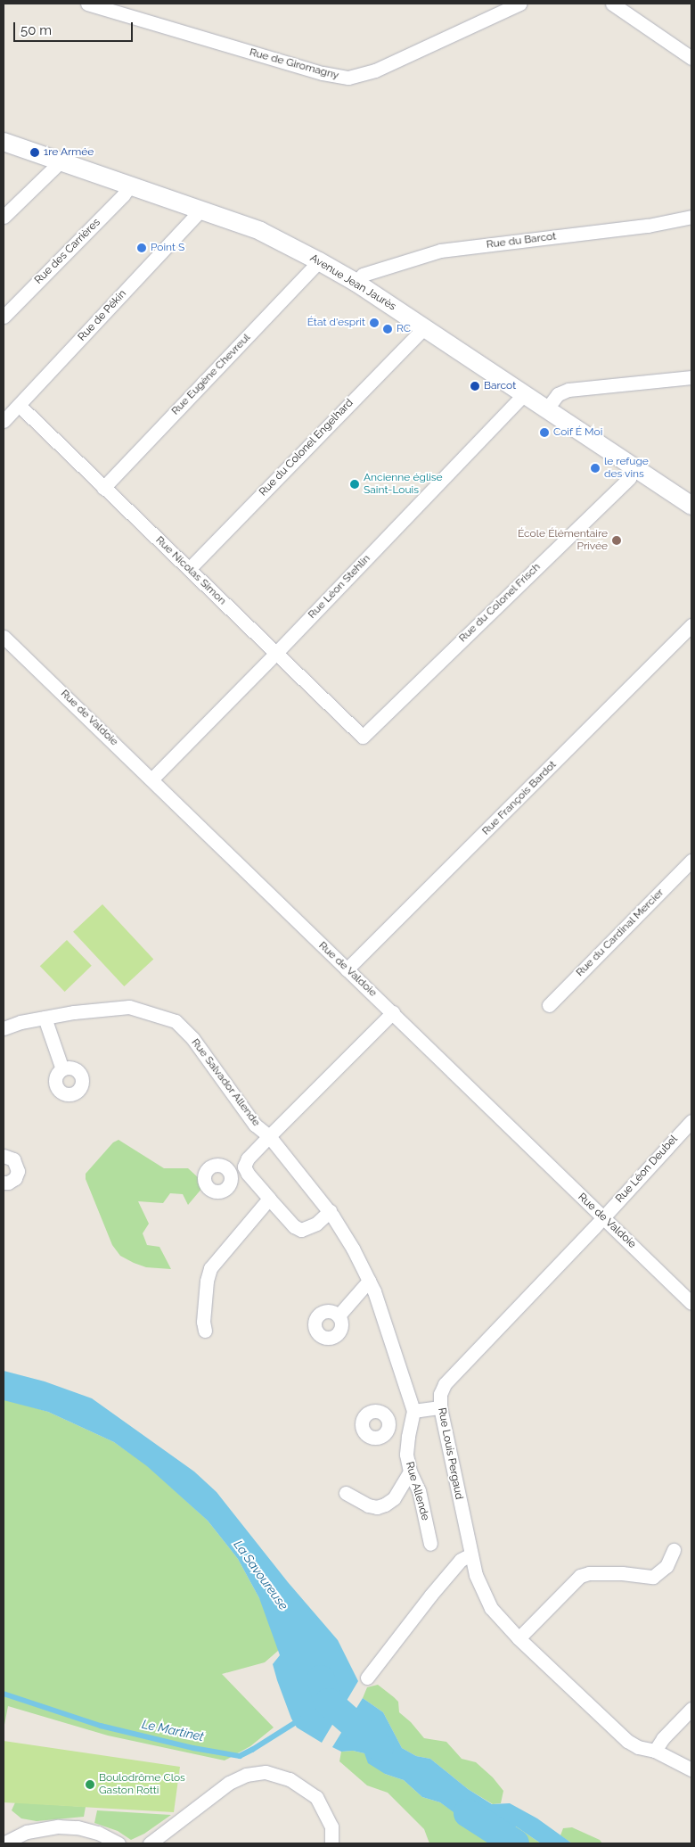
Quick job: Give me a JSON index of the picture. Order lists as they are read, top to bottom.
{
  "streets": {
    "main road": ["Avenue Jean Jaurès"],
    "street": [
      "Rue de Giromagny",
      "Rue du Barcot",
      "Rue des Carrières",
      "Rue de Pékin",
      "Rue Eugène Chevreul",
      "Rue du Colonel Engelhard",
      "Rue Nicolas Simon",
      "Rue Léon Stehlin",
      "Rue du Colonel Frisch",
      "Rue de Valdoie",
      "Rue François Bardot",
      "Rue du Cardinal Mercier",
      "Rue Salvador Allende",
      "Rue Léon Deubel",
      "Rue Louis Pergaud",
      "Rue Allende"
    ]
  },
  "crossings": [
    ["Rue du Barcot", "Avenue Jean Jaurès"],
    ["Rue des Carrières", "Avenue Jean Jaurès"],
    ["Avenue Jean Jaurès", "Rue de Pékin"],
    ["Avenue Jean Jaurès", "Rue Eugène Chevreul"],
    ["Avenue Jean Jaurès", "Rue du Colonel Engelhard"],
    ["Avenue Jean Jaurès", "Rue Léon Stehlin"],
    ["Avenue Jean Jaurès", "Rue du Colonel Frisch"],
    ["Rue de Pékin", "Rue Nicolas Simon"],
    ["Rue Eugène Chevreul", "Rue Nicolas Simon"],
    ["Rue du Colonel Engelhard", "Rue Nicolas Simon"],
    ["Rue Nicolas Simon", "Rue Léon Stehlin"],
    ["Rue Nicolas Simon", "Rue du Colonel Frisch"],
    ["Rue Léon Stehlin", "Rue de Valdoie"],
    ["Rue de Valdoie", "Rue François Bardot"],
    ["Rue de Valdoie", "Rue Salvador Allende"],
    ["Rue de Valdoie", "Rue Léon Deubel"],
    ["Rue de Valdoie", "Rue Louis Pergaud"],
    ["Rue Salvador Allende", "Rue Allende"],
    ["Rue Léon Deubel", "Rue Louis Pergaud"]
  ],
  "water": ["La Savoureuse", "Le Martinet"],
  "places": [
    "1re Armée",
    "Point S",
    "État d'esprit",
    "RC",
    "Barcot",
    "Coif É Moi",
    "le refuge des vins",
    "Ancienne église Saint-Louis",
    "École Élémentaire Privée",
    "Boulodrôme Clos Gaston Rotti"
  ],
  "scale_bar": "50 m"
}
